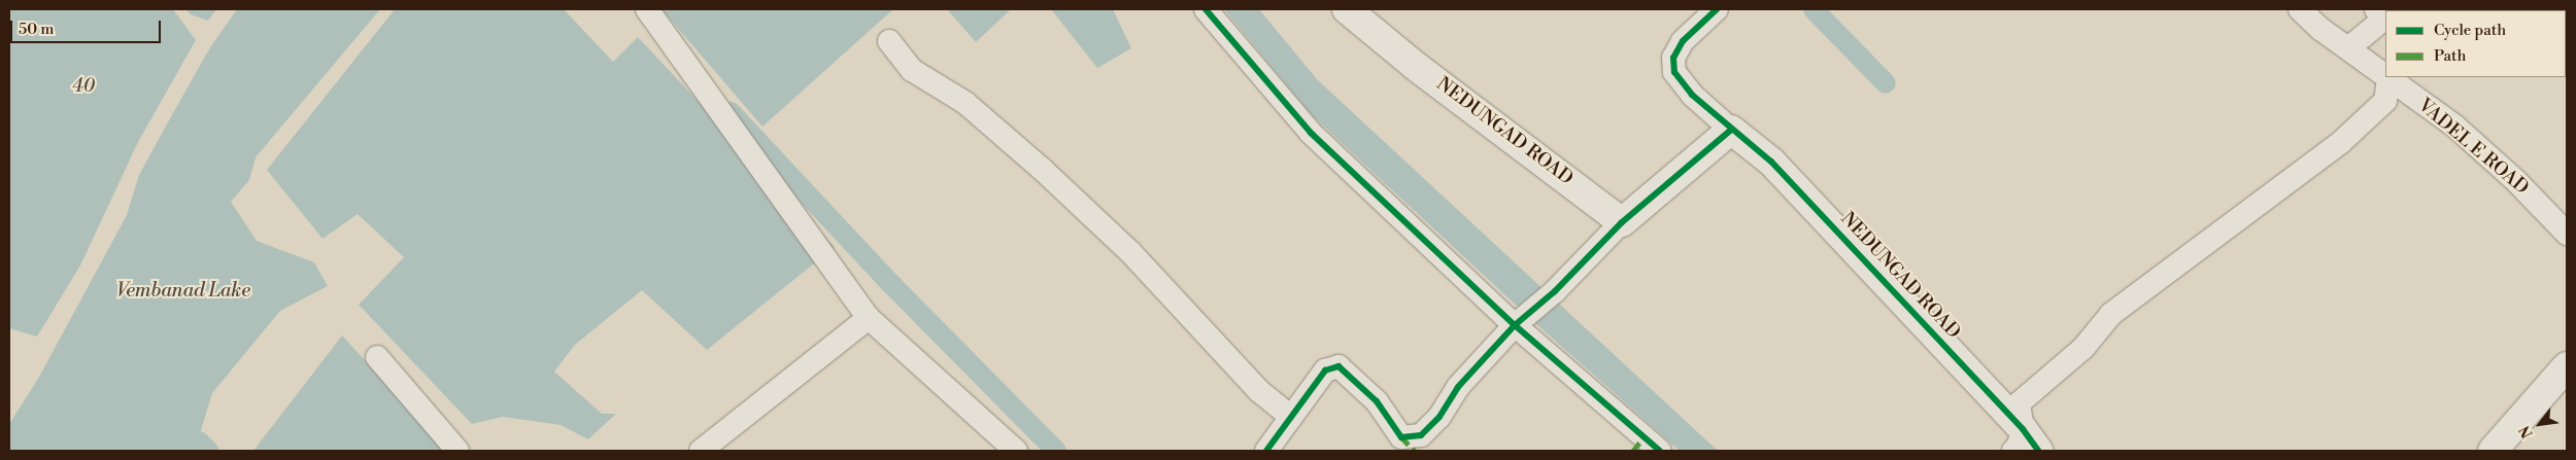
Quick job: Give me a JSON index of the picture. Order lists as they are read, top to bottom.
{
  "streets": {
    "street": ["NEDUNGAD ROAD", "VADEL E ROAD"]
  },
  "water": ["40", "Vembanad Lake"],
  "legend": ["Cycle path", "Path"],
  "scale_bar": "50 m",
  "north": "bottom left"
}
